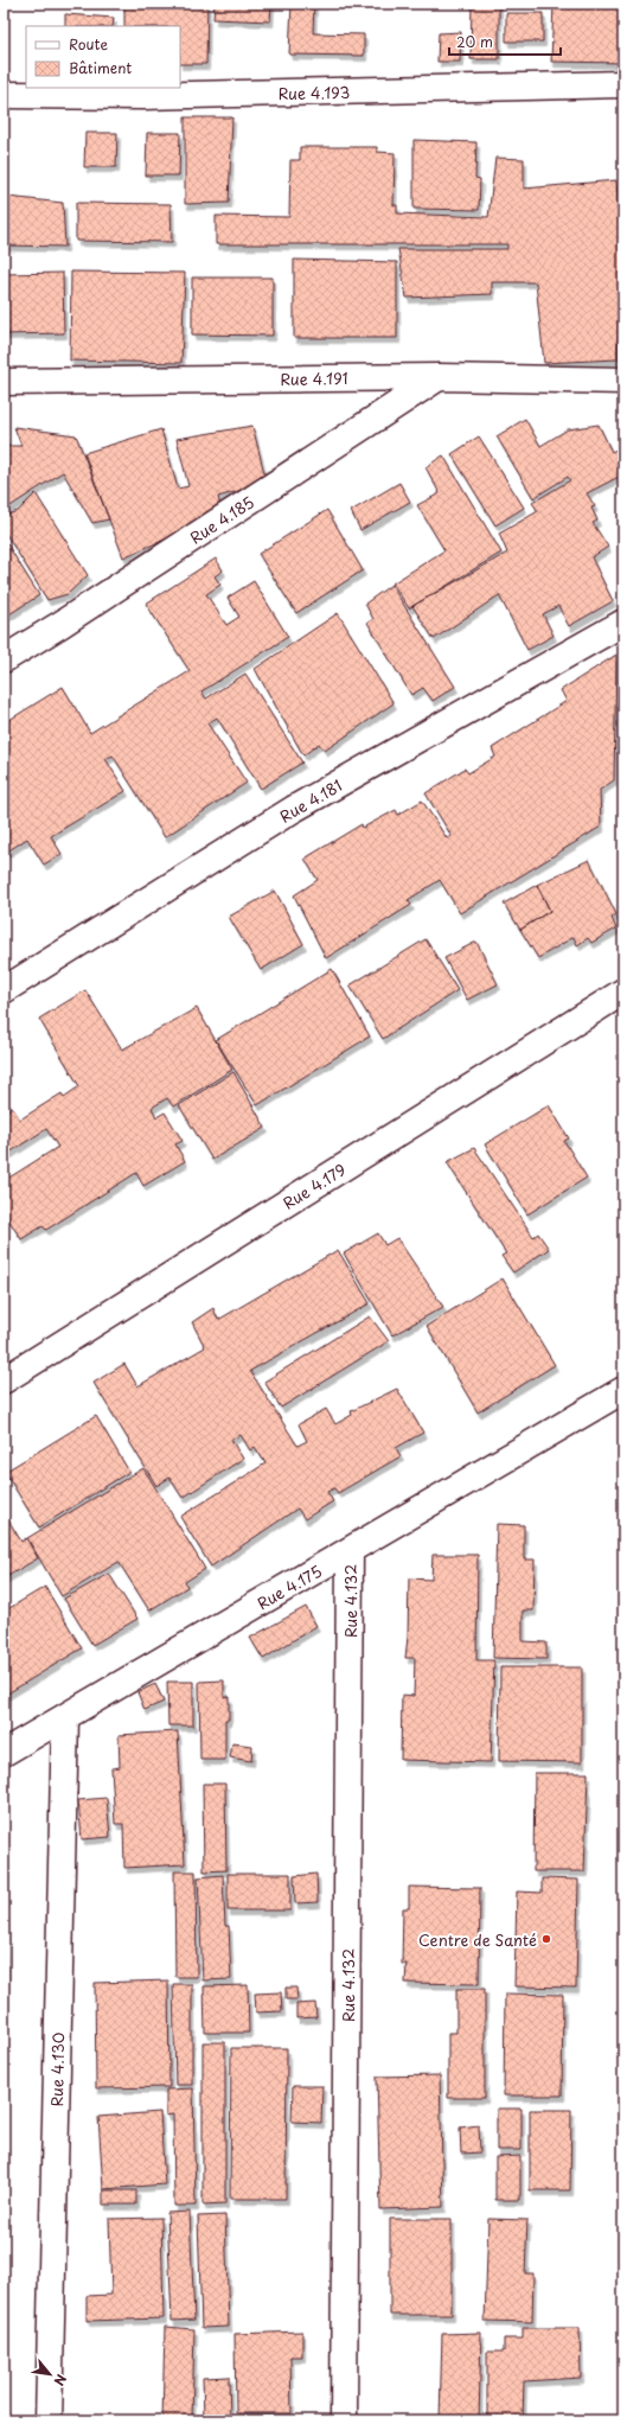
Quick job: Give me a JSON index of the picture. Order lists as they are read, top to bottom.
{
  "streets": {
    "street": [
      "Rue 4.193",
      "Rue 4.191",
      "Rue 4.185",
      "Rue 4.181",
      "Rue 4.179",
      "Rue 4.175",
      "Rue 4.132",
      "Rue 4.130"
    ]
  },
  "crossings": [
    ["Rue 4.191", "Rue 4.185"],
    ["Rue 4.175", "Rue 4.132"],
    ["Rue 4.175", "Rue 4.130"]
  ],
  "places": ["Centre de Santé"],
  "legend": ["Route", "Bâtiment"],
  "scale_bar": "20 m",
  "north": "bottom right"
}
